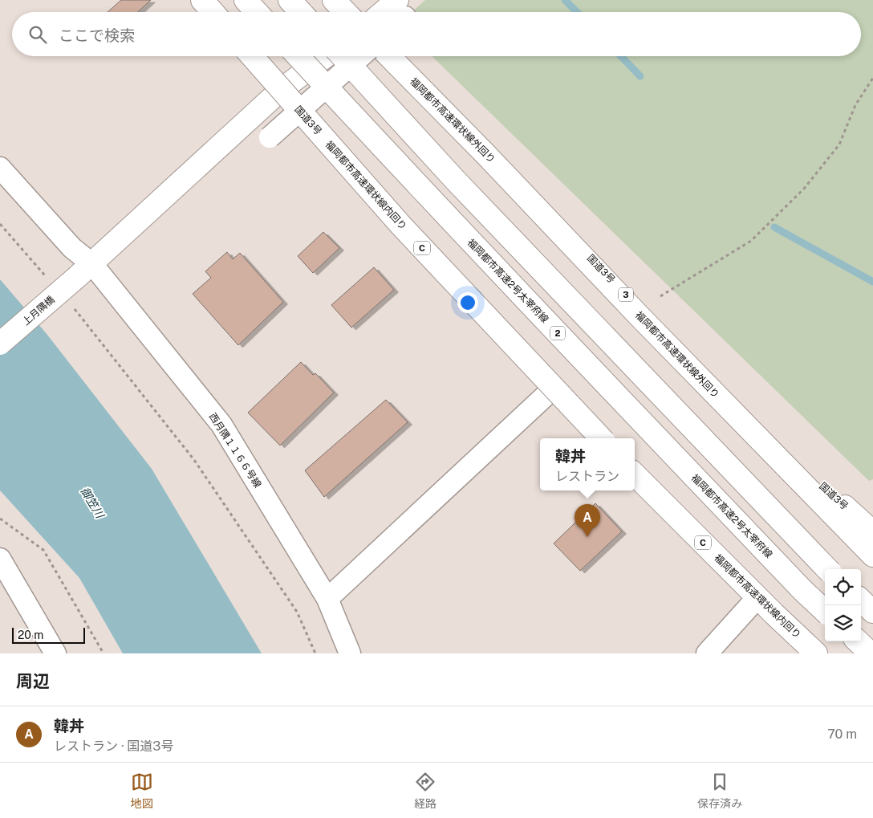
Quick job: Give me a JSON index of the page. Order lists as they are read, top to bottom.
{
  "streets": {
    "main road": [
      "国道3号",
      "福岡都市高速環状線外回り",
      "福岡都市高速環状線内回り",
      "C",
      "福岡都市高速2号太宰府線",
      "3",
      "上月隅橋",
      "2"
    ],
    "street": ["西月隅１１６６号線"]
  },
  "crossings": [
    ["国道3号", "上月隅橋"],
    ["上月隅橋", "西月隅１１６６号線"]
  ],
  "water": ["御笠川"],
  "scale_bar": "20 m",
  "page": {
    "search": "ここで検索",
    "popup": ["韓丼", "レストラン"],
    "pins": "A",
    "scale": "20 m",
    "heading": "周辺",
    "list": [
      {
        "mark": "A",
        "name": "韓丼",
        "note": "レストラン · 国道3号",
        "value": "70 m"
      }
    ],
    "nav": ["地図", "経路", "保存済み"]
  }
}
